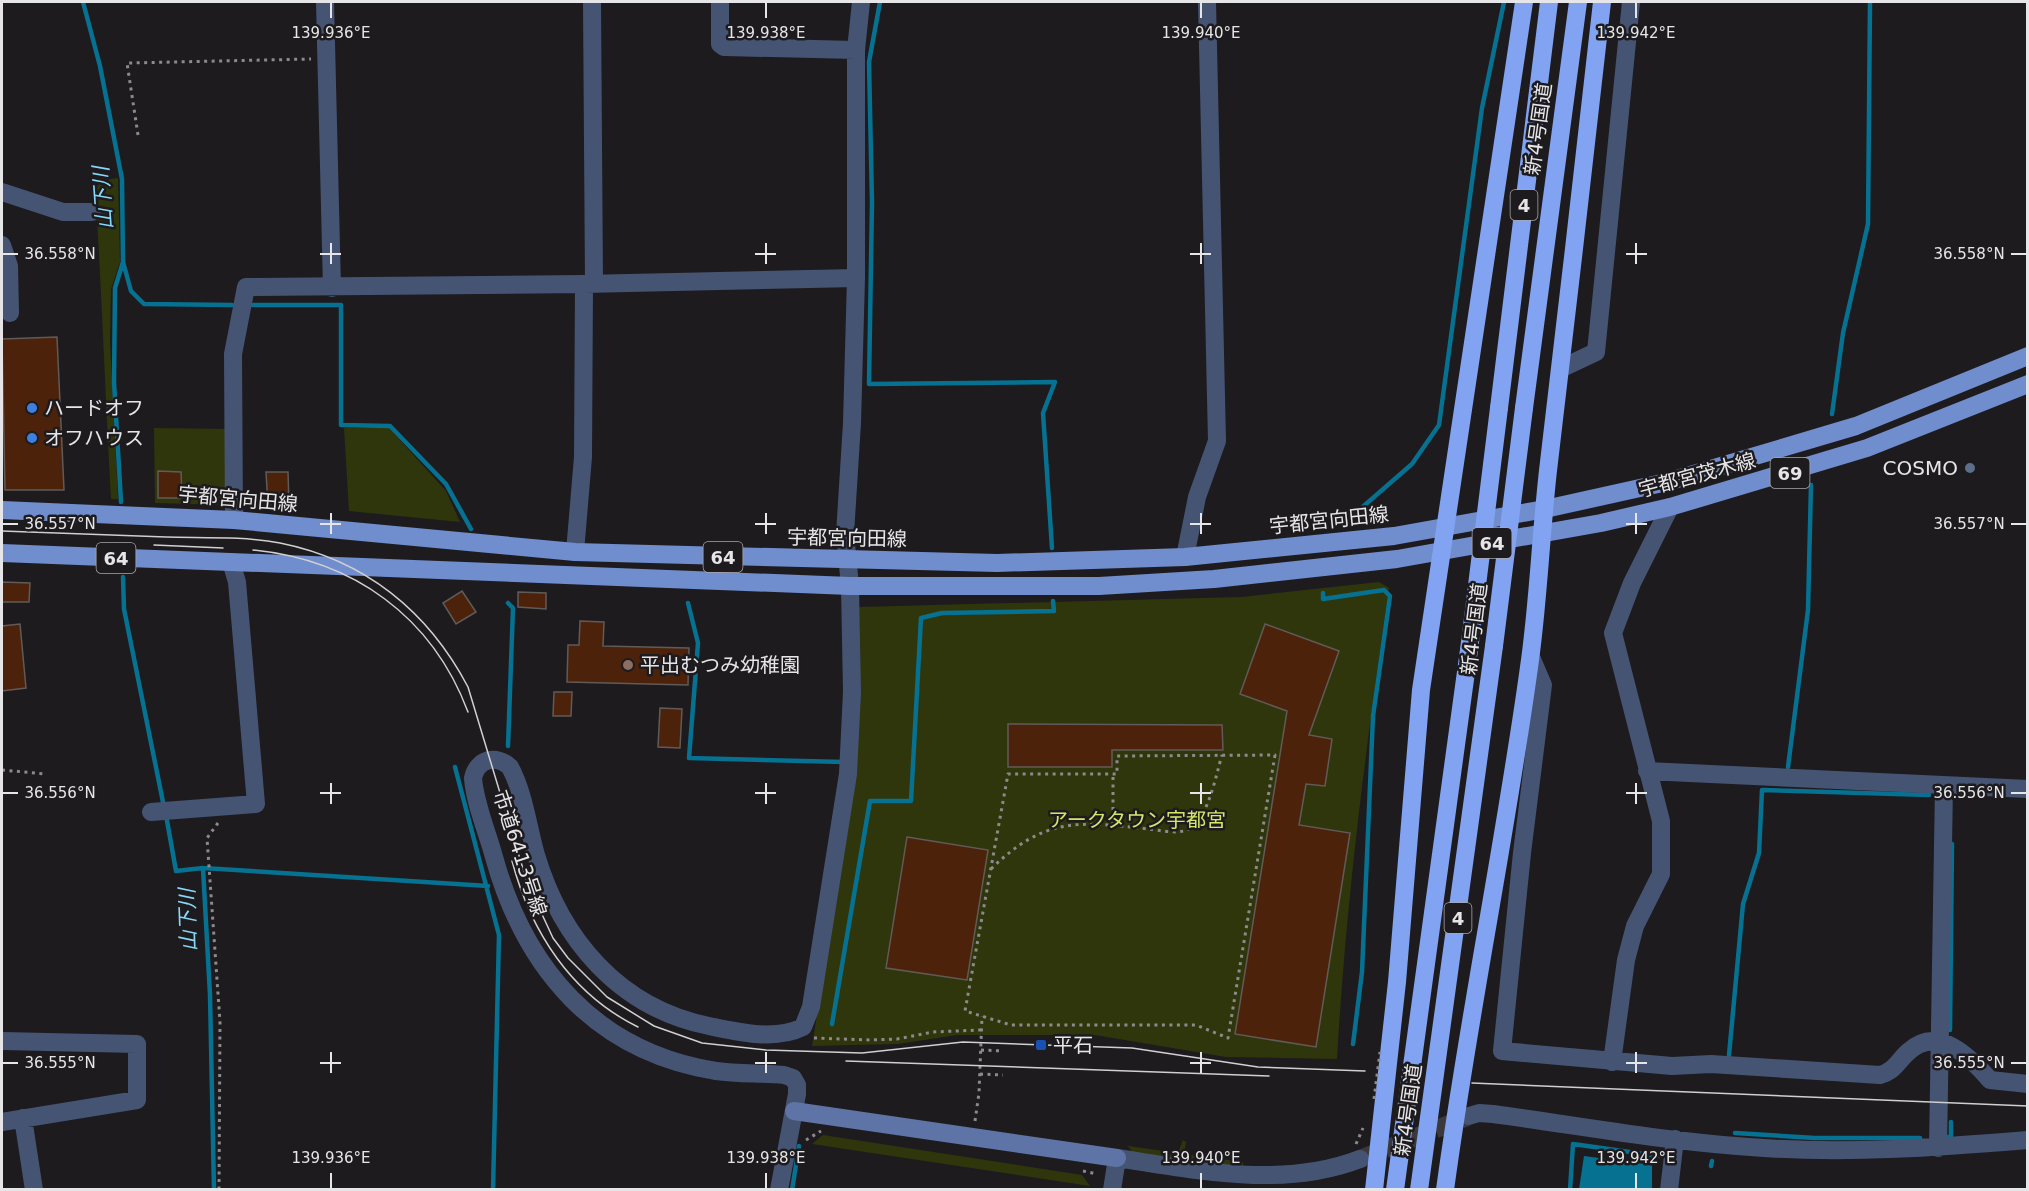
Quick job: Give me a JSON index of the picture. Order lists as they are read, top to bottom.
{
  "streets": {
    "highway": ["新4号国道", "4"],
    "main road": [
      "69",
      "宇都宮茂木線",
      "宇都宮向田線",
      "64"
    ],
    "street": ["市道6413号線"]
  },
  "crossings": [
    ["宇都宮茂木線", "宇都宮向田線"],
    ["宇都宮茂木線", "64"]
  ],
  "water": ["山下川"],
  "parks": ["アークタウン宇都宮"],
  "places": {
    "other": [
      "ハードオフ",
      "オフハウス",
      "COSMO",
      "平出むつみ幼稚園"
    ],
    "transit": ["平石"]
  },
  "coordinates": [
    "139.936°E",
    "139.938°E",
    "139.940°E",
    "139.942°E",
    "36.558°N",
    "36.557°N",
    "36.556°N",
    "36.555°N"
  ]
}
